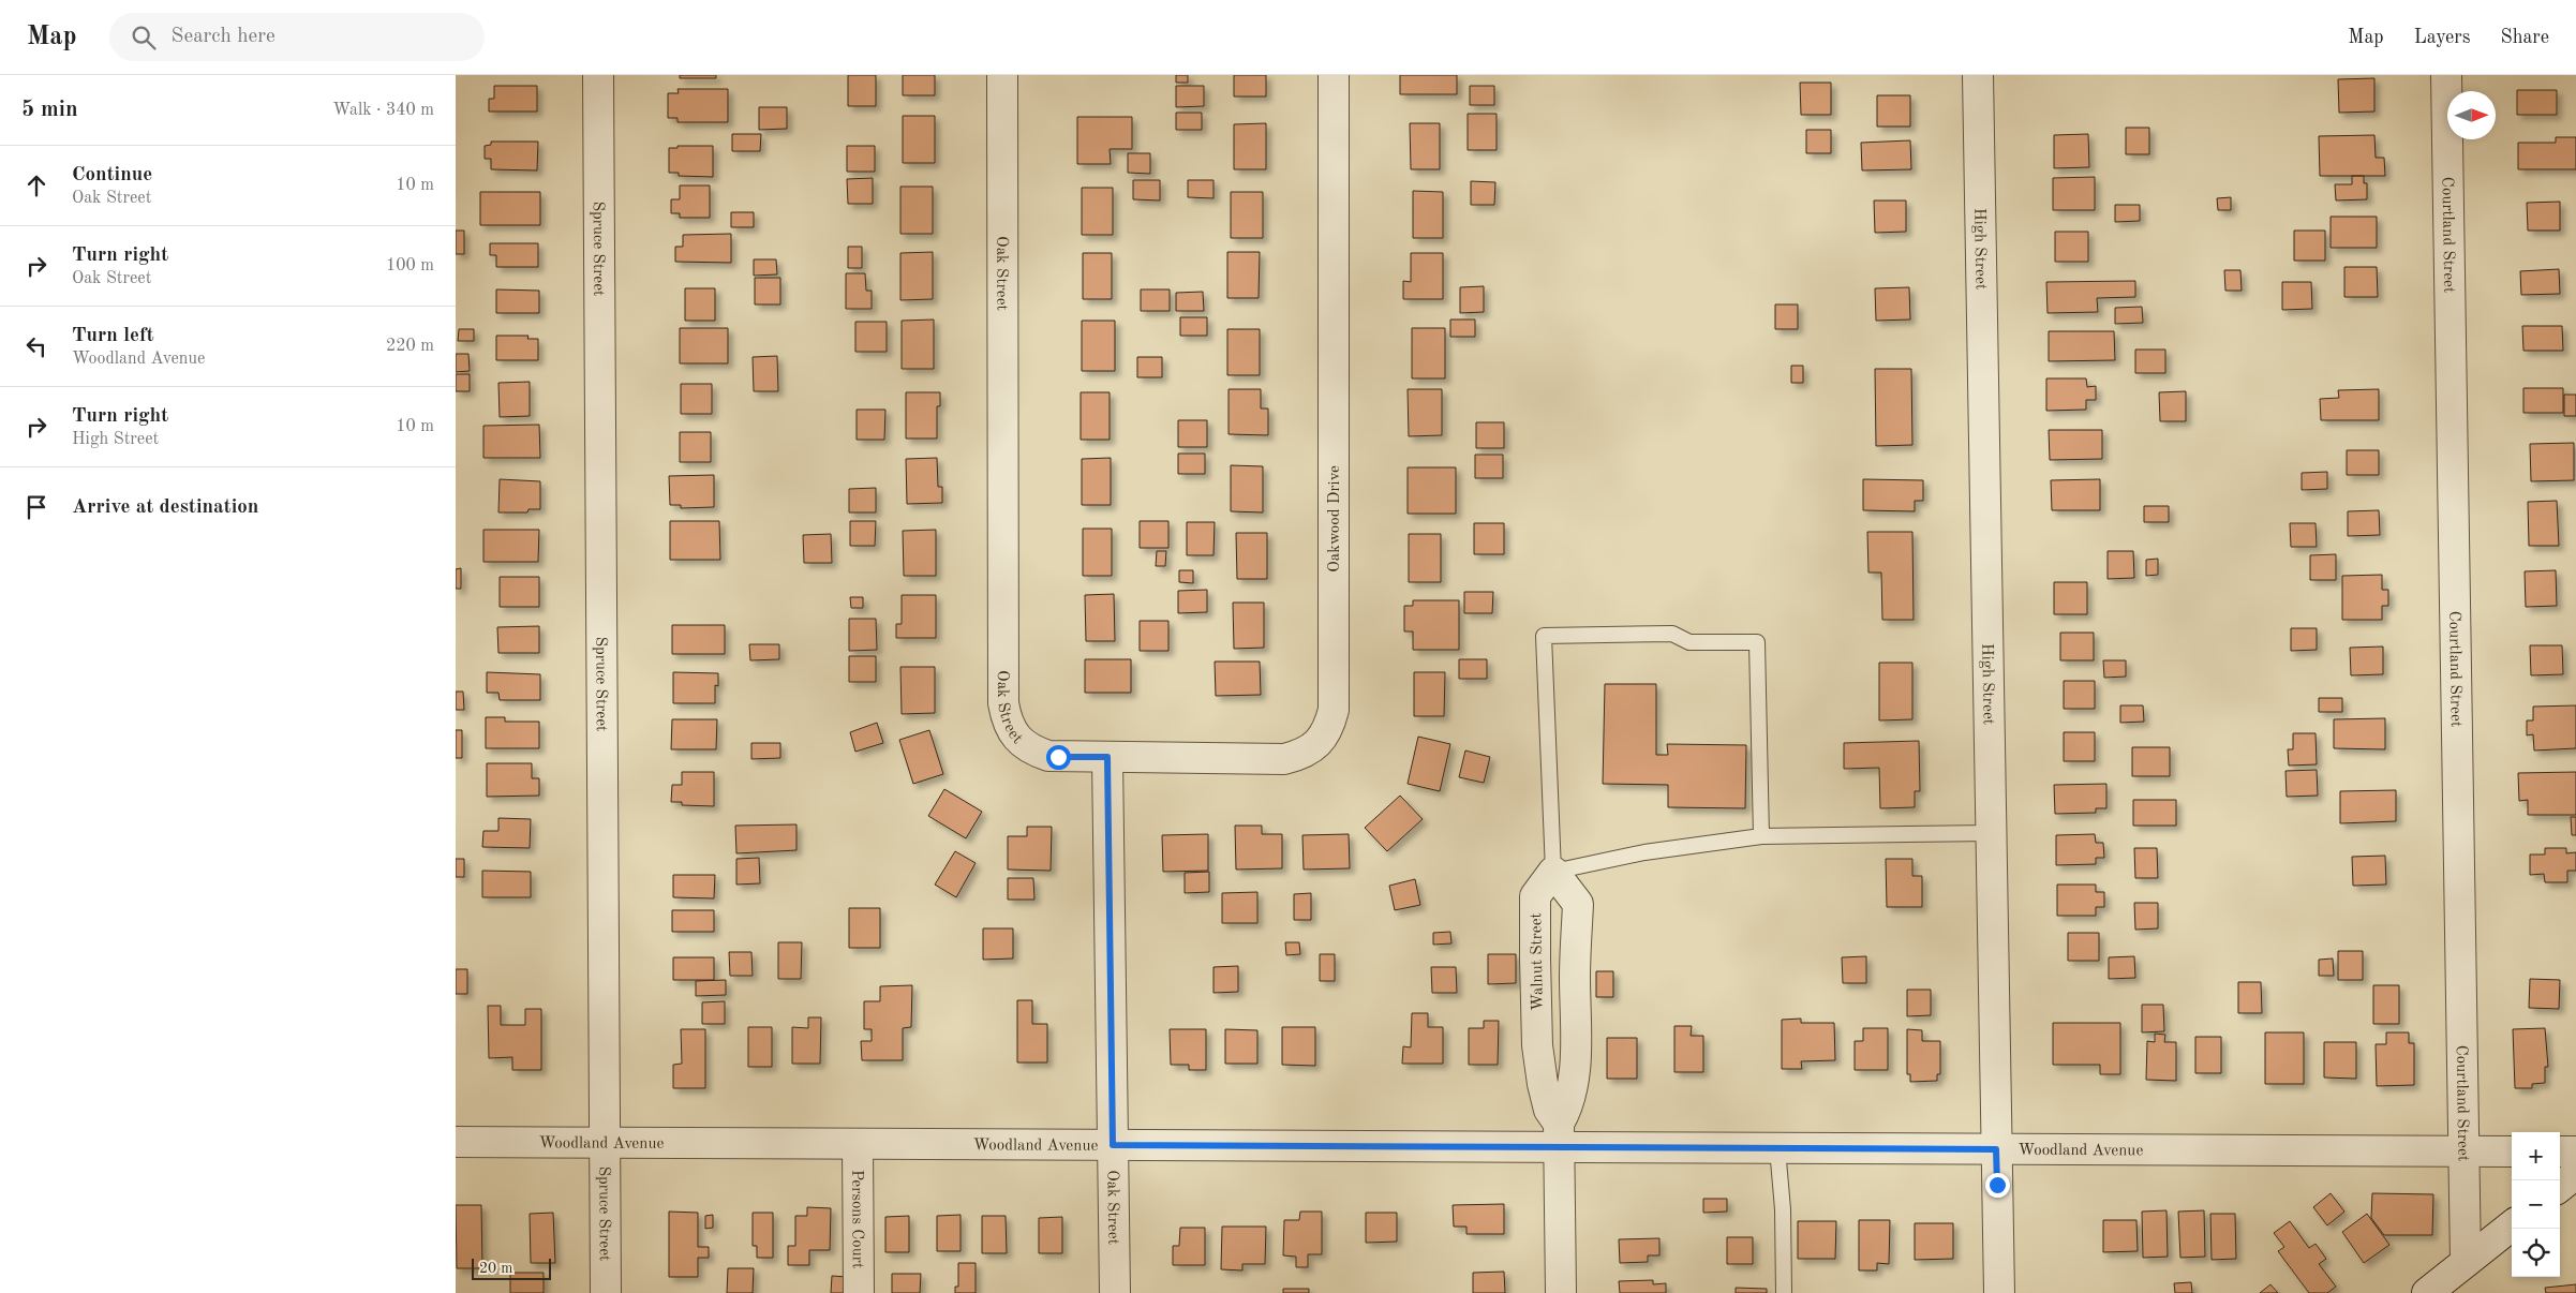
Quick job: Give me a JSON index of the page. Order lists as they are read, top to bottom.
{
  "streets": {
    "street": [
      "Courtland Street",
      "Spruce Street",
      "High Street",
      "Oak Street",
      "Oakwood Drive",
      "Walnut Street",
      "Woodland Avenue",
      "Persons Court"
    ]
  },
  "crossings": [
    ["Courtland Street", "Woodland Avenue"],
    ["Spruce Street", "Woodland Avenue"],
    ["High Street", "Woodland Avenue"],
    ["Oak Street", "Oakwood Drive"],
    ["Oak Street", "Woodland Avenue"],
    ["Walnut Street", "Woodland Avenue"],
    ["Woodland Avenue", "Persons Court"]
  ],
  "scale_bar": "20 m",
  "north": "right",
  "page": {
    "header": "Map",
    "search": "Search here",
    "nav": ["Map", "Layers", "Share"],
    "heading": ["5 min", "Walk · 340 m"],
    "list": [
      ["Continue", "Oak Street", "10 m"],
      ["Turn right", "Oak Street", "100 m"],
      ["Turn left", "Woodland Avenue", "220 m"],
      ["Turn right", "High Street", "10 m"],
      "Arrive at destination"
    ],
    "map_buttons": ["+", "−"],
    "scale": "20 m"
  }
}
